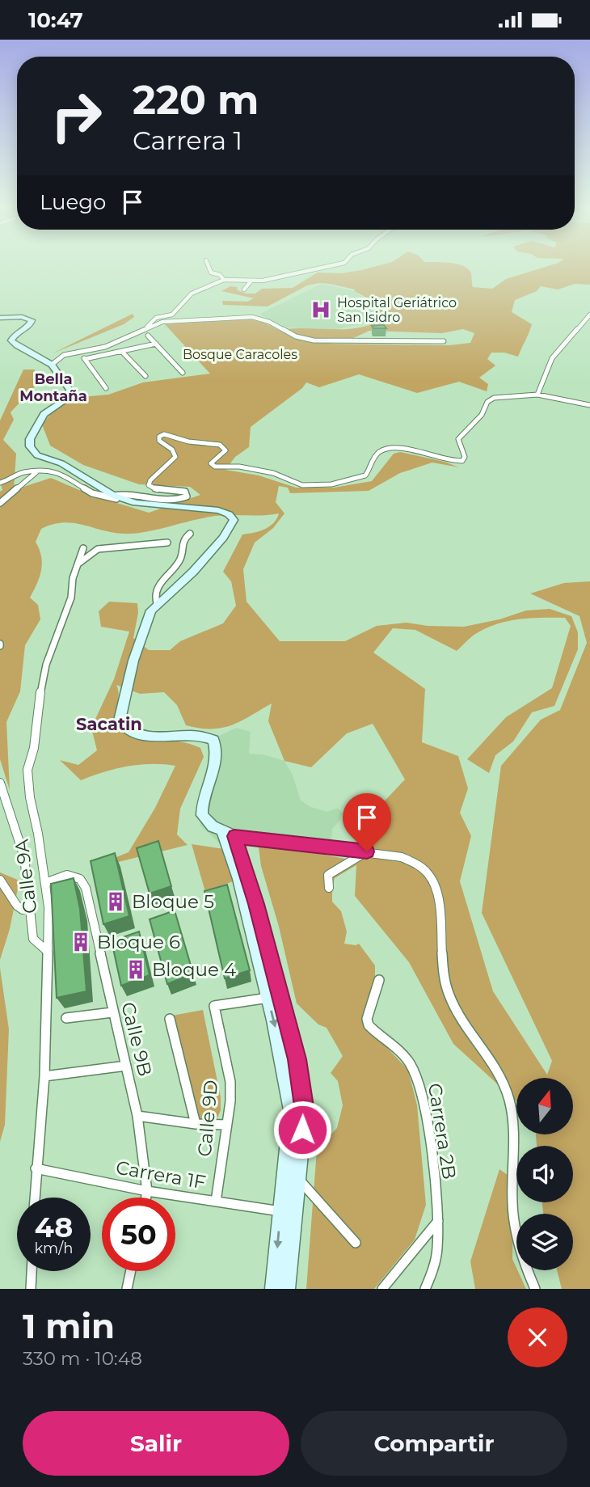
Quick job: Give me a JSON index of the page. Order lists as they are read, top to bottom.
{
  "streets": {
    "street": [
      "Calle 9A",
      "Calle 9B",
      "Calle 9D",
      "Carrera 2B",
      "Carrera 1F"
    ]
  },
  "crossings": [
    ["Calle 9A", "Calle 9B"],
    ["Calle 9A", "Carrera 1F"],
    ["Calle 9B", "Carrera 1F"],
    ["Calle 9D", "Carrera 1F"]
  ],
  "districts": ["Bella Montaña", "Sacatin"],
  "parks": ["Bosque Caracoles"],
  "places": {
    "hospital": ["Hospital Geriátrico San Isidro"],
    "building": ["Bloque 5", "Bloque 6", "Bloque 4"]
  },
  "north": "top",
  "page": {
    "status": "10:47",
    "turn": ["220 m", "Carrera 1"],
    "then": "Luego",
    "speed": "48 km/h",
    "limit": "50",
    "heading": ["1 min", "330 m · 10:48"],
    "buttons": ["Salir", "Compartir"]
  }
}
